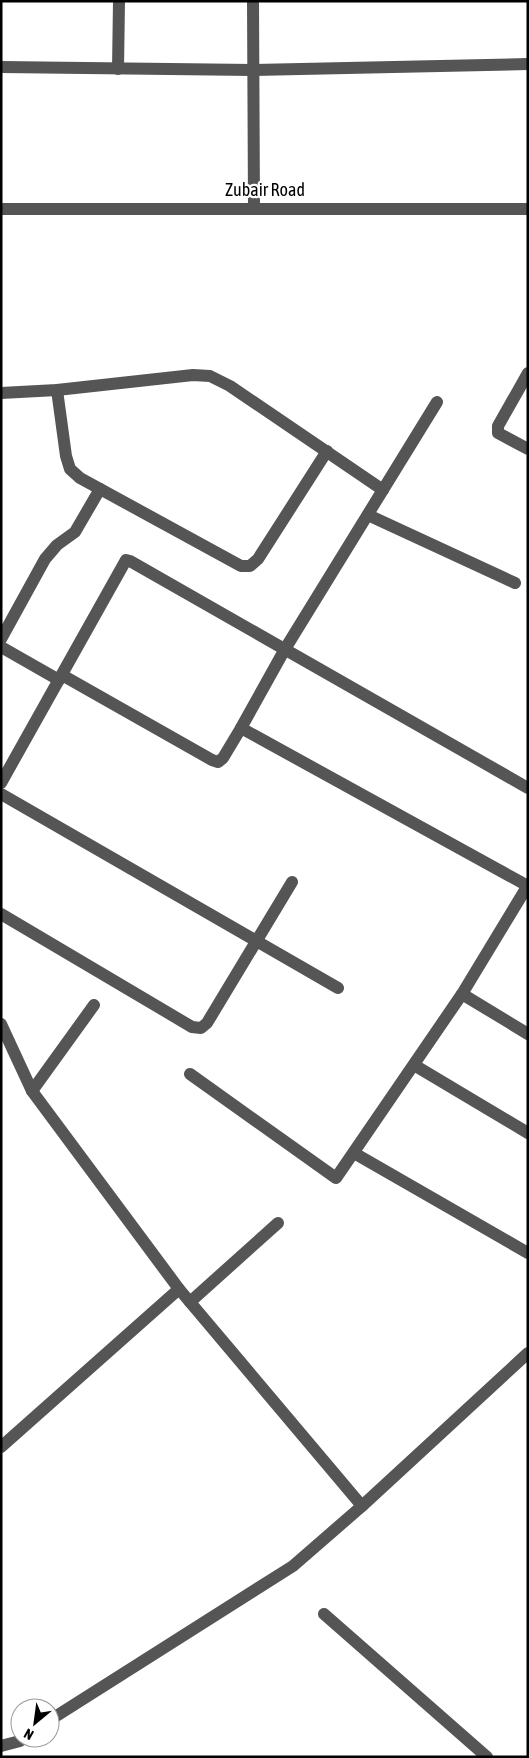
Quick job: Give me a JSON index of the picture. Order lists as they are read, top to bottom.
{
  "streets": {
    "street": ["Zubair Road"]
  },
  "north": "bottom left"
}
